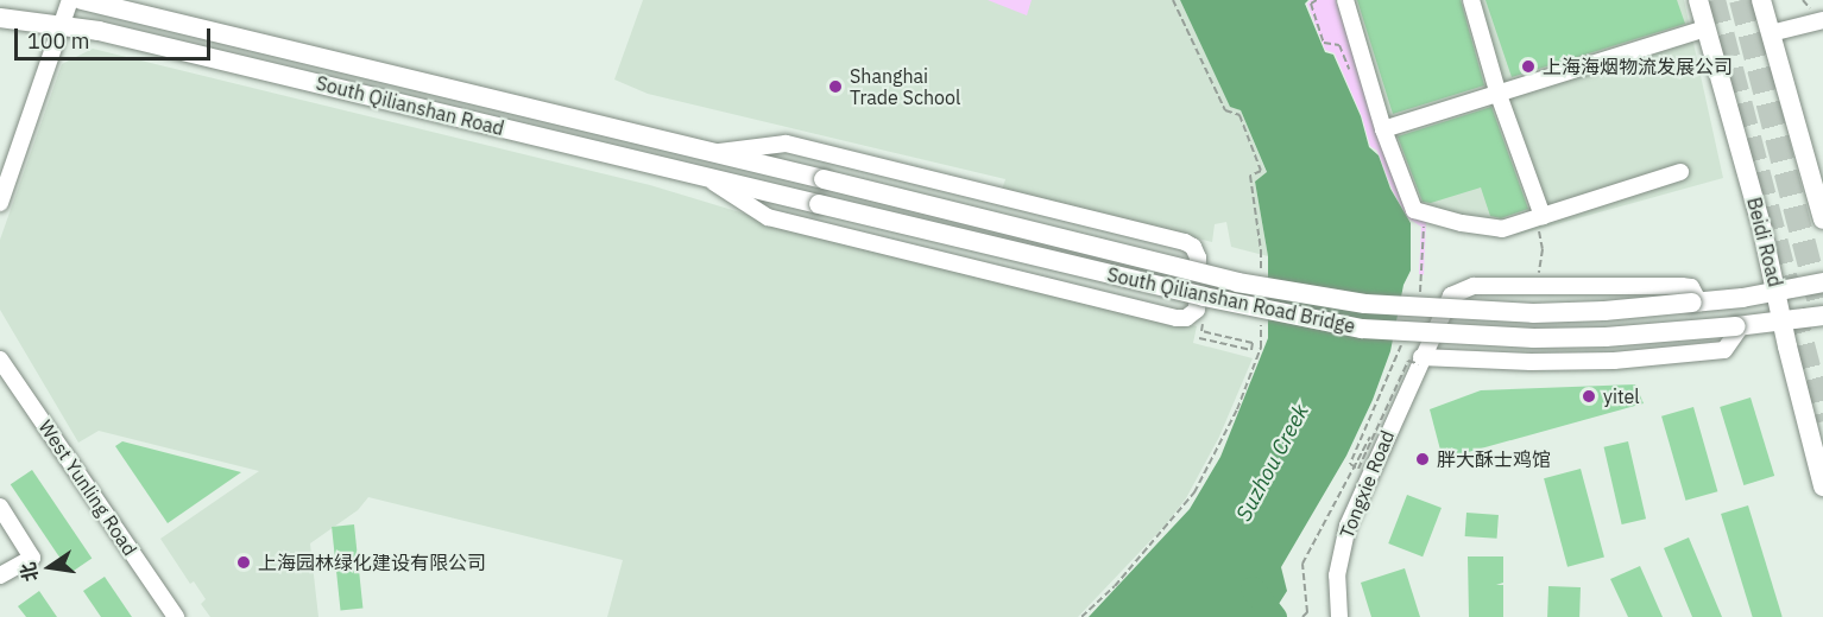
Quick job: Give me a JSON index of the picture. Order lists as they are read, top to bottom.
{
  "streets": {
    "main road": ["South Qilianshan Road", "Beidi Road", "South Qilianshan Road Bridge"],
    "street": ["Tongxie Road", "West Yunling Road"]
  },
  "crossings": [
    ["South Qilianshan Road", "South Qilianshan Road Bridge"],
    ["Beidi Road", "South Qilianshan Road Bridge"],
    ["South Qilianshan Road Bridge", "Tongxie Road"]
  ],
  "water": ["Suzhou Creek"],
  "places": [
    "上海海烟物流发展公司",
    "Shanghai Trade School",
    "yitel",
    "胖大酥士鸡馆",
    "上海园林绿化建设有限公司"
  ],
  "scale_bar": "100 m",
  "north": "left"
}
